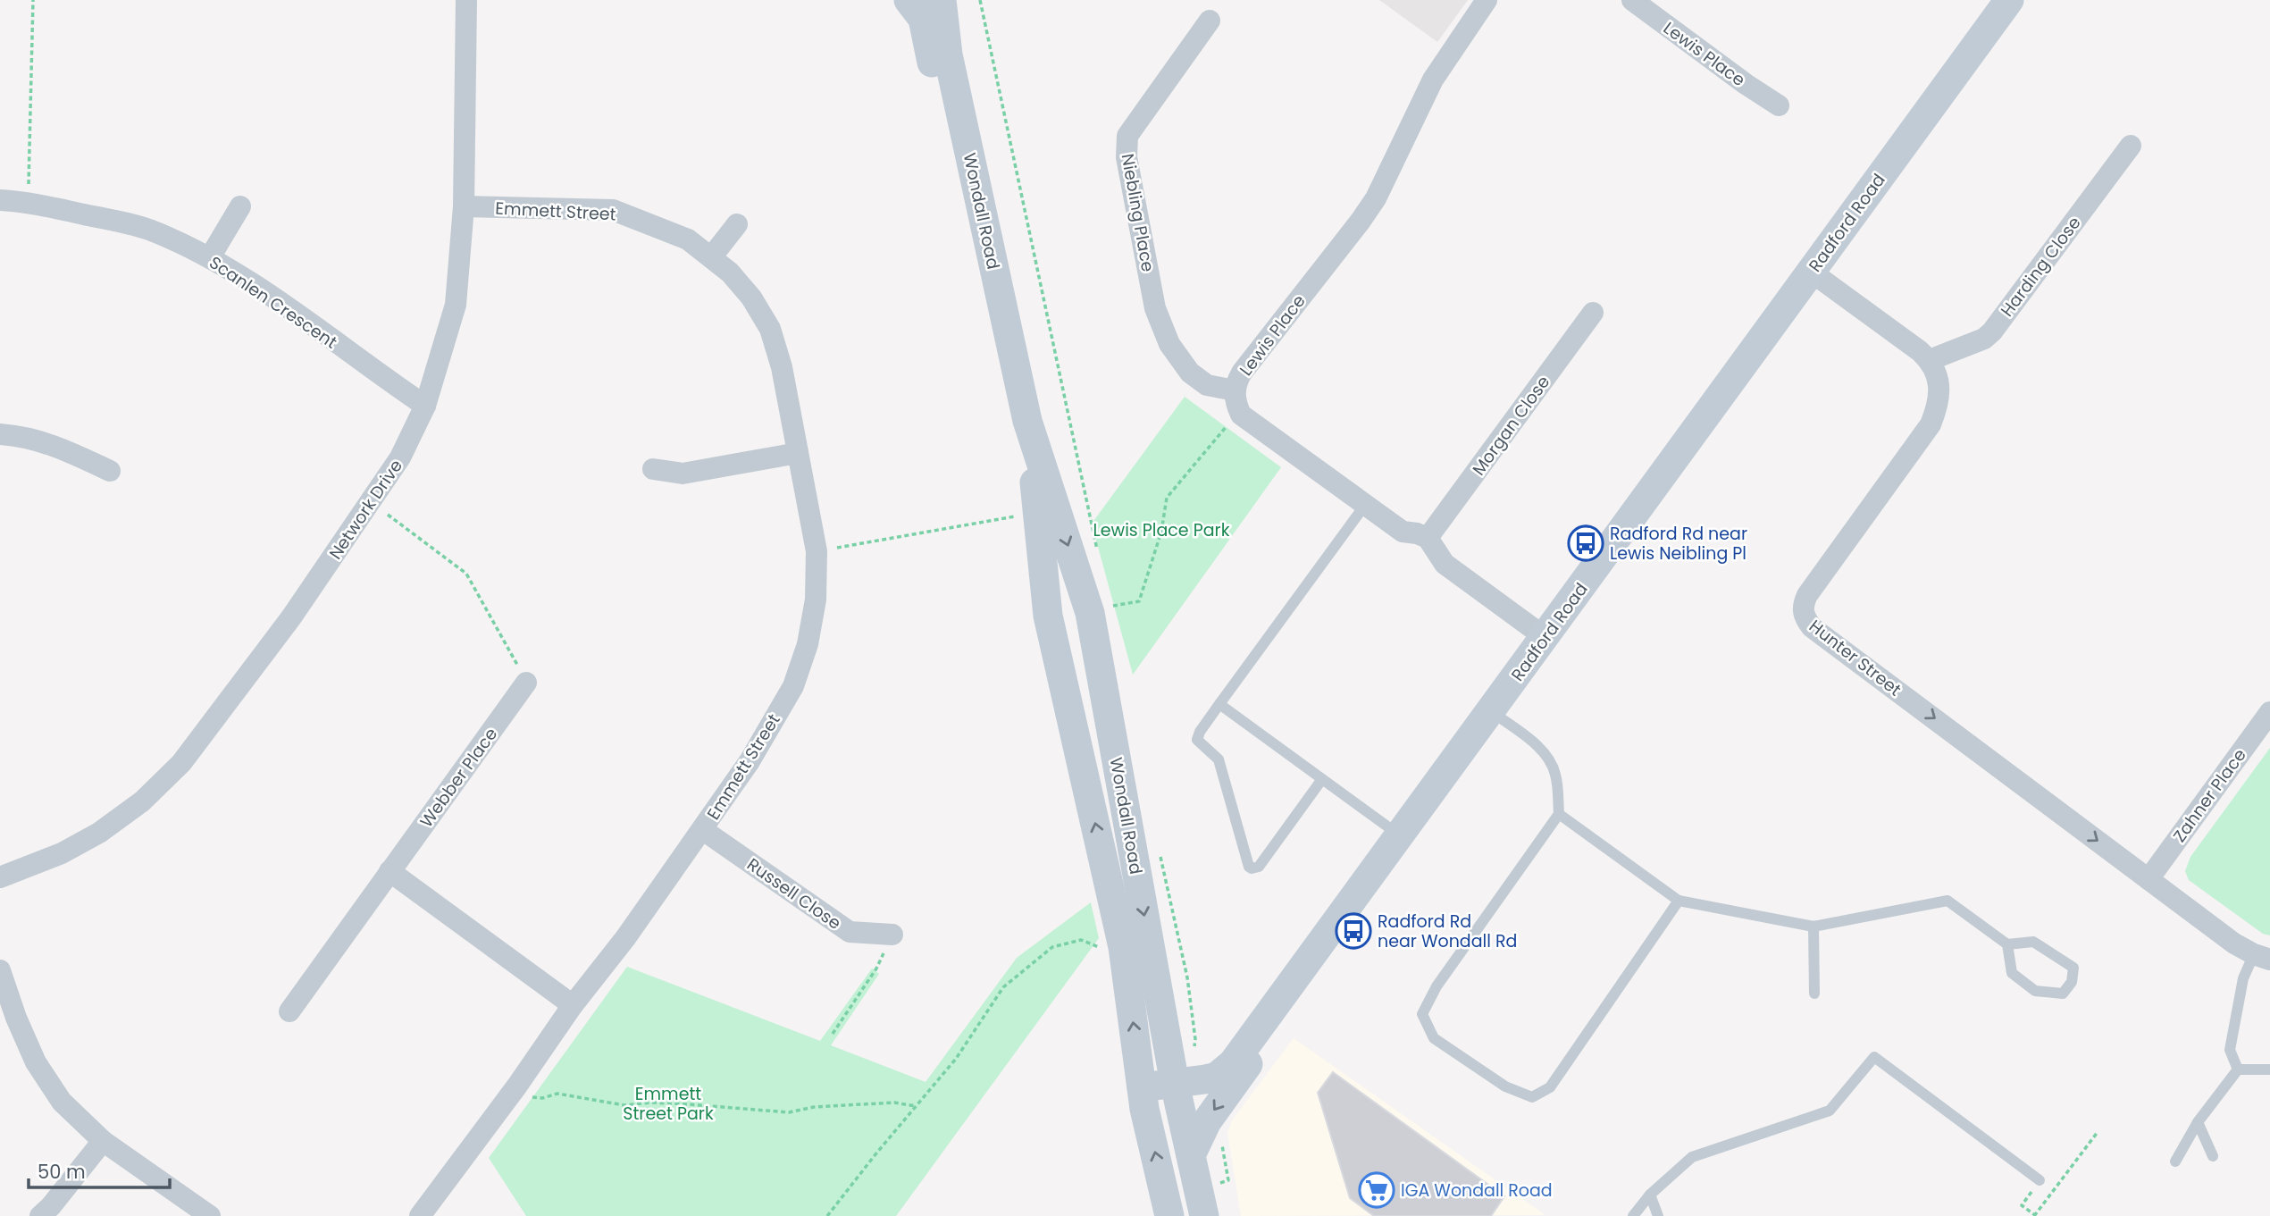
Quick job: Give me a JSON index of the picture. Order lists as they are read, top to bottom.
{
  "streets": {
    "main road": ["Wondall Road", "Radford Road"],
    "street": [
      "Lewis Place",
      "Emmett Street",
      "Niebling Place",
      "Harding Close",
      "Scanlen Crescent",
      "Morgan Close",
      "Network Drive",
      "Hunter Street",
      "Webber Place",
      "Zahner Place",
      "Russell Close"
    ]
  },
  "crossings": [
    ["Lewis Place", "Niebling Place"],
    ["Emmett Street", "Network Drive"],
    ["Emmett Street", "Russell Close"],
    ["Wondall Road", "Radford Road"],
    ["Harding Close", "Hunter Street"],
    ["Scanlen Crescent", "Network Drive"],
    ["Hunter Street", "Zahner Place"]
  ],
  "parks": ["Lewis Place Park", "Emmett Street Park"],
  "places": {
    "bus stop": ["Radford Rd near Lewis Neibling Pl", "Radford Rd near Wondall Rd"],
    "supermarket": ["IGA Wondall Road"]
  },
  "scale_bar": "50 m"
}
